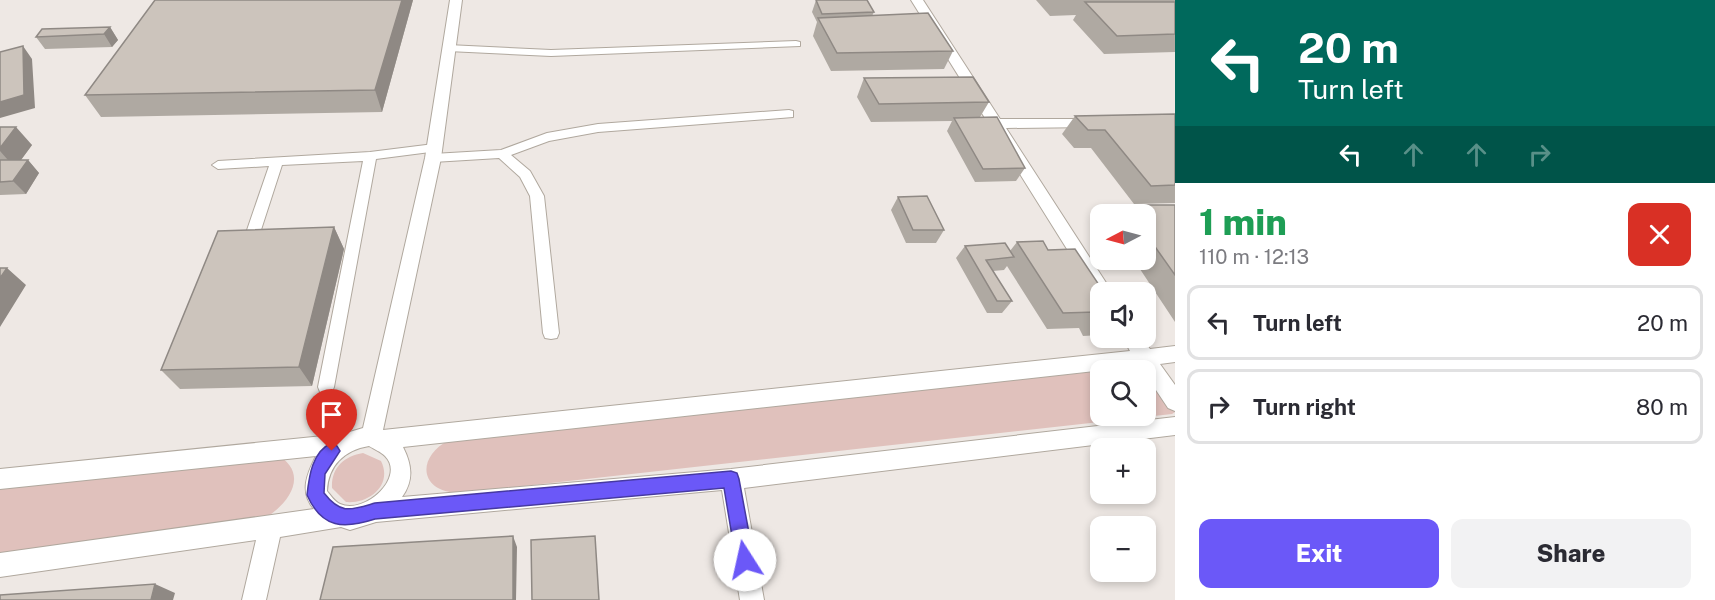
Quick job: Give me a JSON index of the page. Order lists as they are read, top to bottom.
{
  "north": "left",
  "page": {
    "turn": ["20 m", "Turn left"],
    "heading": ["1 min", "110 m · 12:13"],
    "map_buttons": ["+", "−"],
    "list": [
      {
        "name": "Turn left",
        "value": "20 m"
      },
      {
        "name": "Turn right",
        "value": "80 m"
      }
    ],
    "buttons": ["Exit", "Share"]
  }
}
